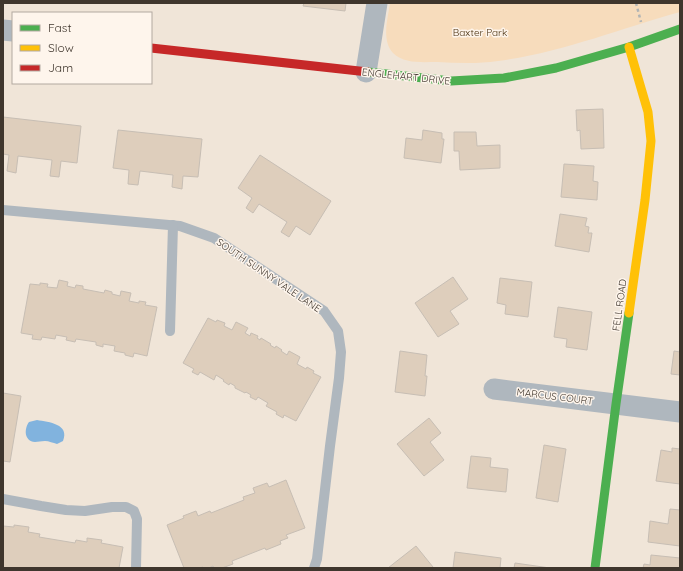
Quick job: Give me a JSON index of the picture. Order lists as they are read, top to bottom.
{
  "streets": {
    "street": ["ENGLEHART DRIVE", "FELL ROAD", "MARCUS COURT"],
    "lane": ["SOUTH SUNNY VALE LANE"]
  },
  "crossings": [
    ["ENGLEHART DRIVE", "FELL ROAD"],
    ["FELL ROAD", "MARCUS COURT"]
  ],
  "parks": ["Baxter Park"],
  "legend": ["Fast", "Slow", "Jam"]
}
